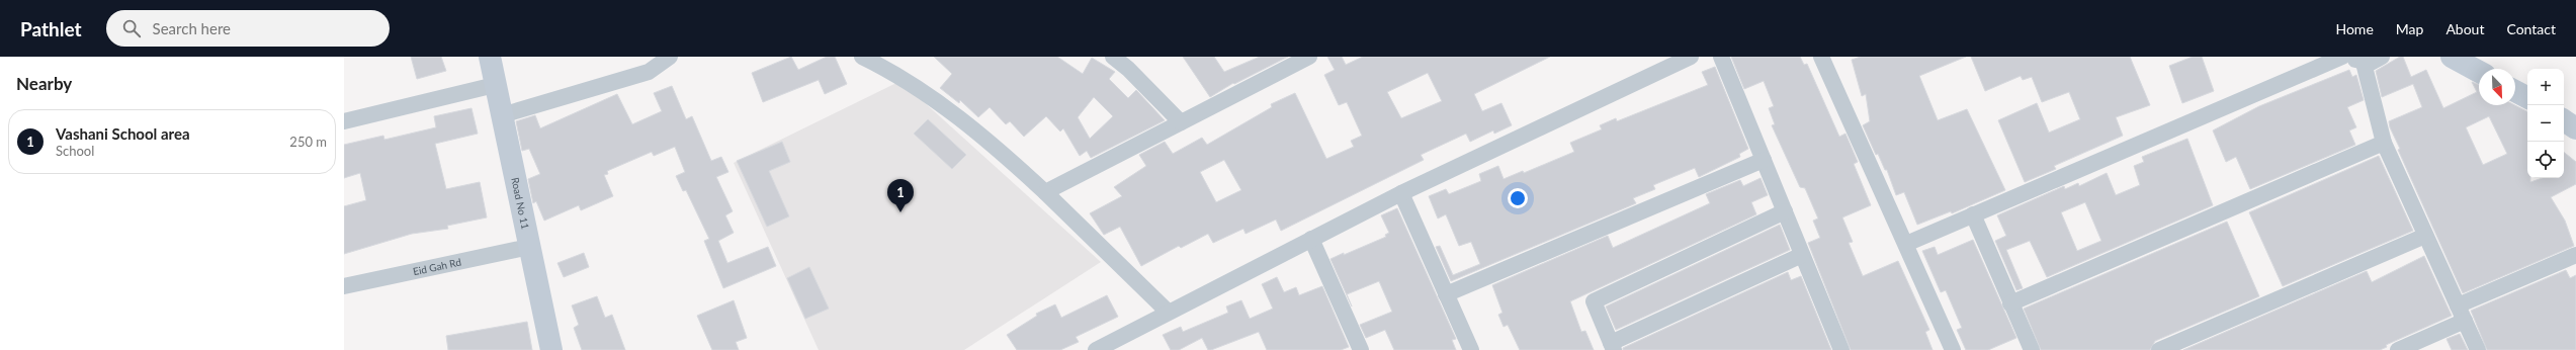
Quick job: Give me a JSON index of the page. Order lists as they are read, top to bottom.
{
  "streets": {
    "street": ["Road No 11", "Eid Gah Rd"]
  },
  "crossings": [
    ["Road No 11", "Eid Gah Rd"]
  ],
  "north": "bottom right",
  "page": {
    "header": "Pathlet",
    "search": "Search here",
    "nav": [
      "Home",
      "Map",
      "About",
      "Contact"
    ],
    "heading": "Nearby",
    "map_buttons": ["+", "−"],
    "list": [
      {
        "mark": "1",
        "name": "Vashani School area",
        "note": "School",
        "value": "250 m"
      }
    ],
    "pins": "1"
  }
}
